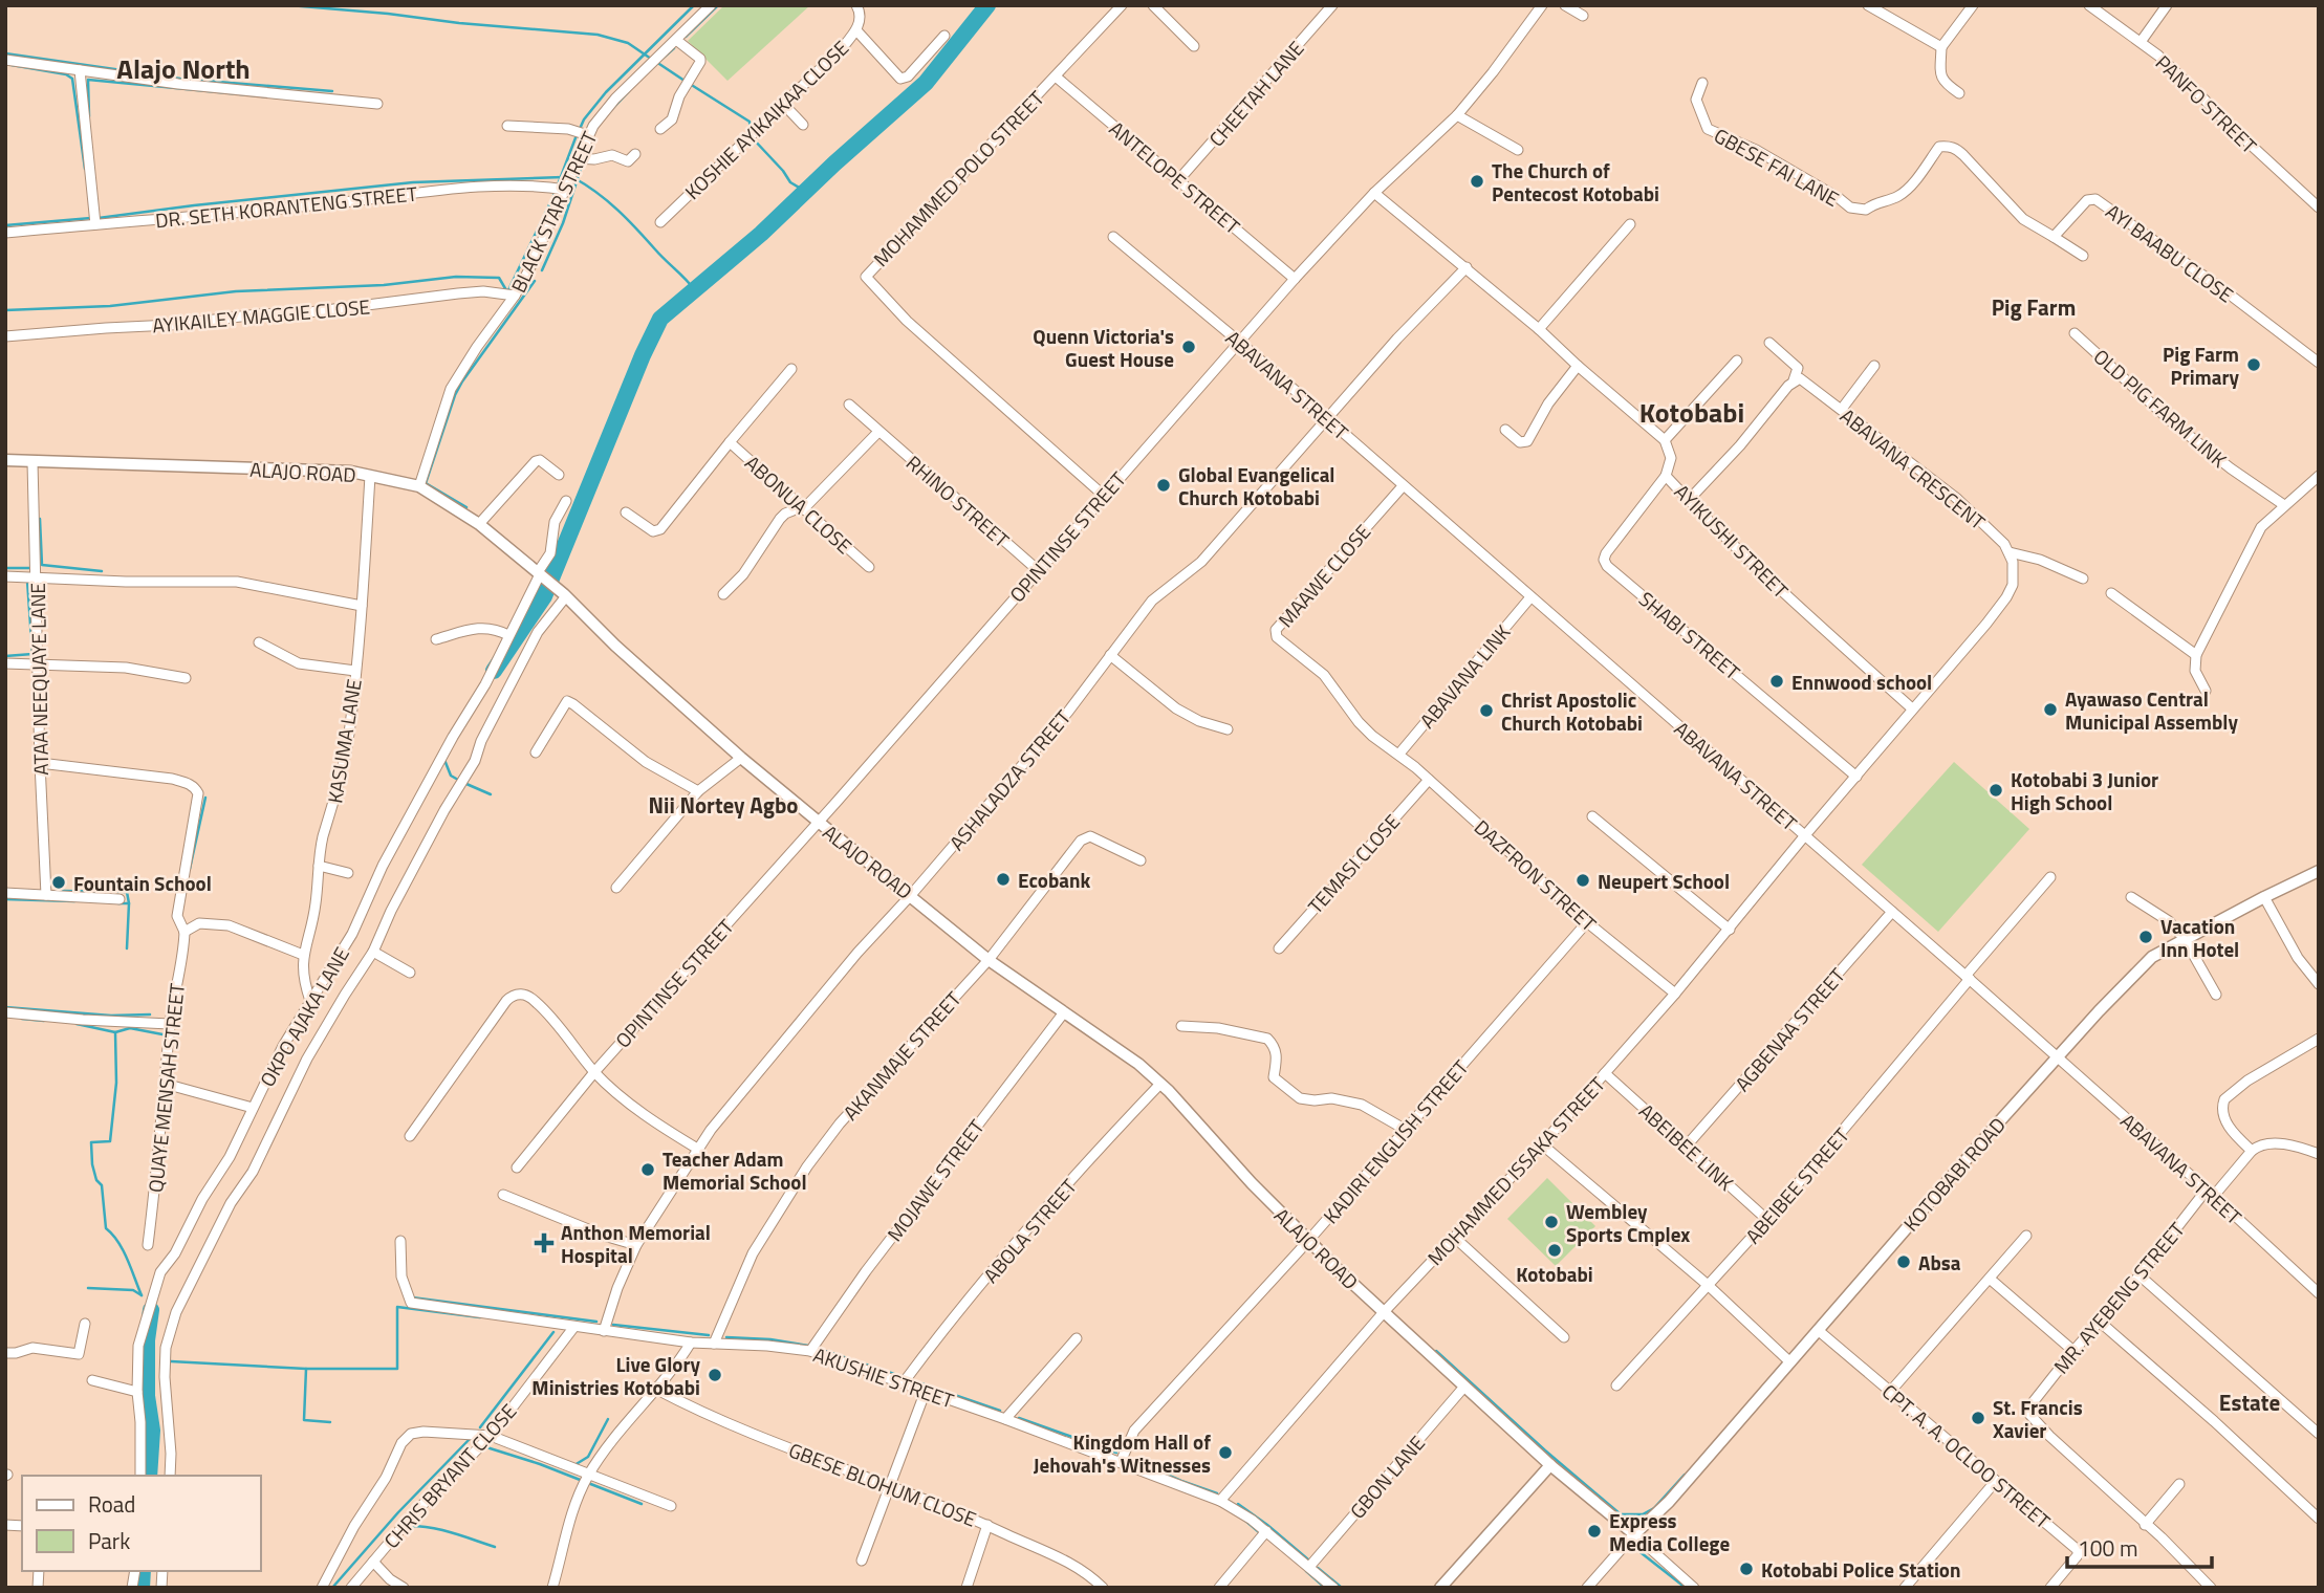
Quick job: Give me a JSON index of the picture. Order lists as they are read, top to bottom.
{
  "streets": {
    "street": [
      "CHEETAH LANE",
      "PANFO STREET",
      "KOSHIE AYIKAIKAA CLOSE",
      "GBESE FAI LANE",
      "ANTELOPE STREET",
      "MOHAMMED POLO STREET",
      "DR. SETH KORANTENG STREET",
      "BLACK STAR STREET",
      "AYI BAABU CLOSE",
      "AYIKAILEY MAGGIE CLOSE",
      "ABAVANA STREET",
      "OLD PIG FARM LINK",
      "ABAVANA CRESCENT",
      "ALAJO ROAD",
      "RHINO STREET",
      "ABONUA CLOSE",
      "OPINTINSE STREET",
      "AYIKUSHI STREET",
      "MAAWE CLOSE",
      "SHABI STREET",
      "ABAVANA LINK",
      "ATAA NEEQUAYE LANE",
      "KASUMA LANE",
      "ASHALADZA STREET",
      "TEMASI CLOSE",
      "DAZFRON STREET",
      "OKPO AJAKA LANE",
      "AGBENAA STREET",
      "AKANMAJE STREET",
      "QUAYE MENSAH STREET",
      "KADIRI ENGLISH STREET",
      "ABEIBEE LINK",
      "MOHAMMED ISSAKA STREET",
      "KOTOBABI ROAD",
      "MOJAWE STREET",
      "ABEIBEE STREET",
      "ABOLA STREET",
      "MR. AYEBENG STREET",
      "AKUSHIE STREET",
      "CPT. A. A. OCLOO STREET",
      "CHRIS BRYANT CLOSE",
      "GBON LANE",
      "GBESE BLOHUM CLOSE"
    ]
  },
  "crossings": [
    ["CHEETAH LANE", "ANTELOPE STREET"],
    ["GBESE FAI LANE", "AYI BAABU CLOSE"],
    ["ANTELOPE STREET", "MOHAMMED POLO STREET"],
    ["ANTELOPE STREET", "OPINTINSE STREET"],
    ["MOHAMMED POLO STREET", "OPINTINSE STREET"],
    ["DR. SETH KORANTENG STREET", "BLACK STAR STREET"],
    ["BLACK STAR STREET", "AYIKAILEY MAGGIE CLOSE"],
    ["BLACK STAR STREET", "ALAJO ROAD"],
    ["ABAVANA STREET", "OPINTINSE STREET"],
    ["ABAVANA STREET", "MAAWE CLOSE"],
    ["ABAVANA STREET", "ABAVANA LINK"],
    ["ABAVANA STREET", "ASHALADZA STREET"],
    ["ABAVANA STREET", "AGBENAA STREET"],
    ["ABAVANA STREET", "MOHAMMED ISSAKA STREET"],
    ["ABAVANA STREET", "KOTOBABI ROAD"],
    ["ABAVANA STREET", "ABEIBEE STREET"],
    ["ABAVANA STREET", "MR. AYEBENG STREET"],
    ["ALAJO ROAD", "OPINTINSE STREET"],
    ["ALAJO ROAD", "ATAA NEEQUAYE LANE"],
    ["ALAJO ROAD", "KASUMA LANE"],
    ["ALAJO ROAD", "ASHALADZA STREET"],
    ["ALAJO ROAD", "OKPO AJAKA LANE"],
    ["ALAJO ROAD", "AKANMAJE STREET"],
    ["ALAJO ROAD", "KADIRI ENGLISH STREET"],
    ["ALAJO ROAD", "MOHAMMED ISSAKA STREET"],
    ["ALAJO ROAD", "KOTOBABI ROAD"],
    ["ALAJO ROAD", "MOJAWE STREET"],
    ["ALAJO ROAD", "ABOLA STREET"],
    ["ALAJO ROAD", "GBON LANE"],
    ["RHINO STREET", "OPINTINSE STREET"],
    ["AYIKUSHI STREET", "SHABI STREET"],
    ["MAAWE CLOSE", "ABAVANA LINK"],
    ["MAAWE CLOSE", "DAZFRON STREET"],
    ["ABAVANA LINK", "DAZFRON STREET"],
    ["ATAA NEEQUAYE LANE", "QUAYE MENSAH STREET"],
    ["KASUMA LANE", "OKPO AJAKA LANE"],
    ["ASHALADZA STREET", "AKUSHIE STREET"],
    ["TEMASI CLOSE", "DAZFRON STREET"],
    ["DAZFRON STREET", "KADIRI ENGLISH STREET"],
    ["DAZFRON STREET", "MOHAMMED ISSAKA STREET"],
    ["AGBENAA STREET", "ABEIBEE LINK"],
    ["AKANMAJE STREET", "AKUSHIE STREET"],
    ["KADIRI ENGLISH STREET", "AKUSHIE STREET"],
    ["ABEIBEE LINK", "MOHAMMED ISSAKA STREET"],
    ["ABEIBEE LINK", "ABEIBEE STREET"],
    ["MOHAMMED ISSAKA STREET", "AKUSHIE STREET"],
    ["KOTOBABI ROAD", "CPT. A. A. OCLOO STREET"],
    ["MOJAWE STREET", "AKUSHIE STREET"],
    ["ABOLA STREET", "AKUSHIE STREET"],
    ["AKUSHIE STREET", "CHRIS BRYANT CLOSE"],
    ["AKUSHIE STREET", "GBON LANE"]
  ],
  "districts": [
    "Alajo North",
    "Pig Farm",
    "Kotobabi",
    "Nii Nortey Agbo",
    "Estate"
  ],
  "places": {
    "other": [
      "The Church of Pentecost Kotobabi",
      "Quenn Victoria's Guest House",
      "Pig Farm Primary",
      "Global Evangelical Church Kotobabi",
      "Ennwood school",
      "Ayawaso Central Municipal Assembly",
      "Christ Apostolic Church Kotobabi",
      "Kotobabi 3 Junior High School",
      "Ecobank",
      "Neupert School",
      "Fountain School",
      "Vacation Inn Hotel",
      "Teacher Adam Memorial School",
      "Wembley Sports Cmplex",
      "Kotobabi",
      "Absa",
      "Live Glory Ministries Kotobabi",
      "St. Francis Xavier",
      "Kingdom Hall of Jehovah's Witnesses",
      "Express Media College",
      "Kotobabi Police Station"
    ],
    "health": ["Anthon Memorial Hospital"]
  },
  "legend": ["Road", "Park"],
  "scale_bar": "100 m"
}
